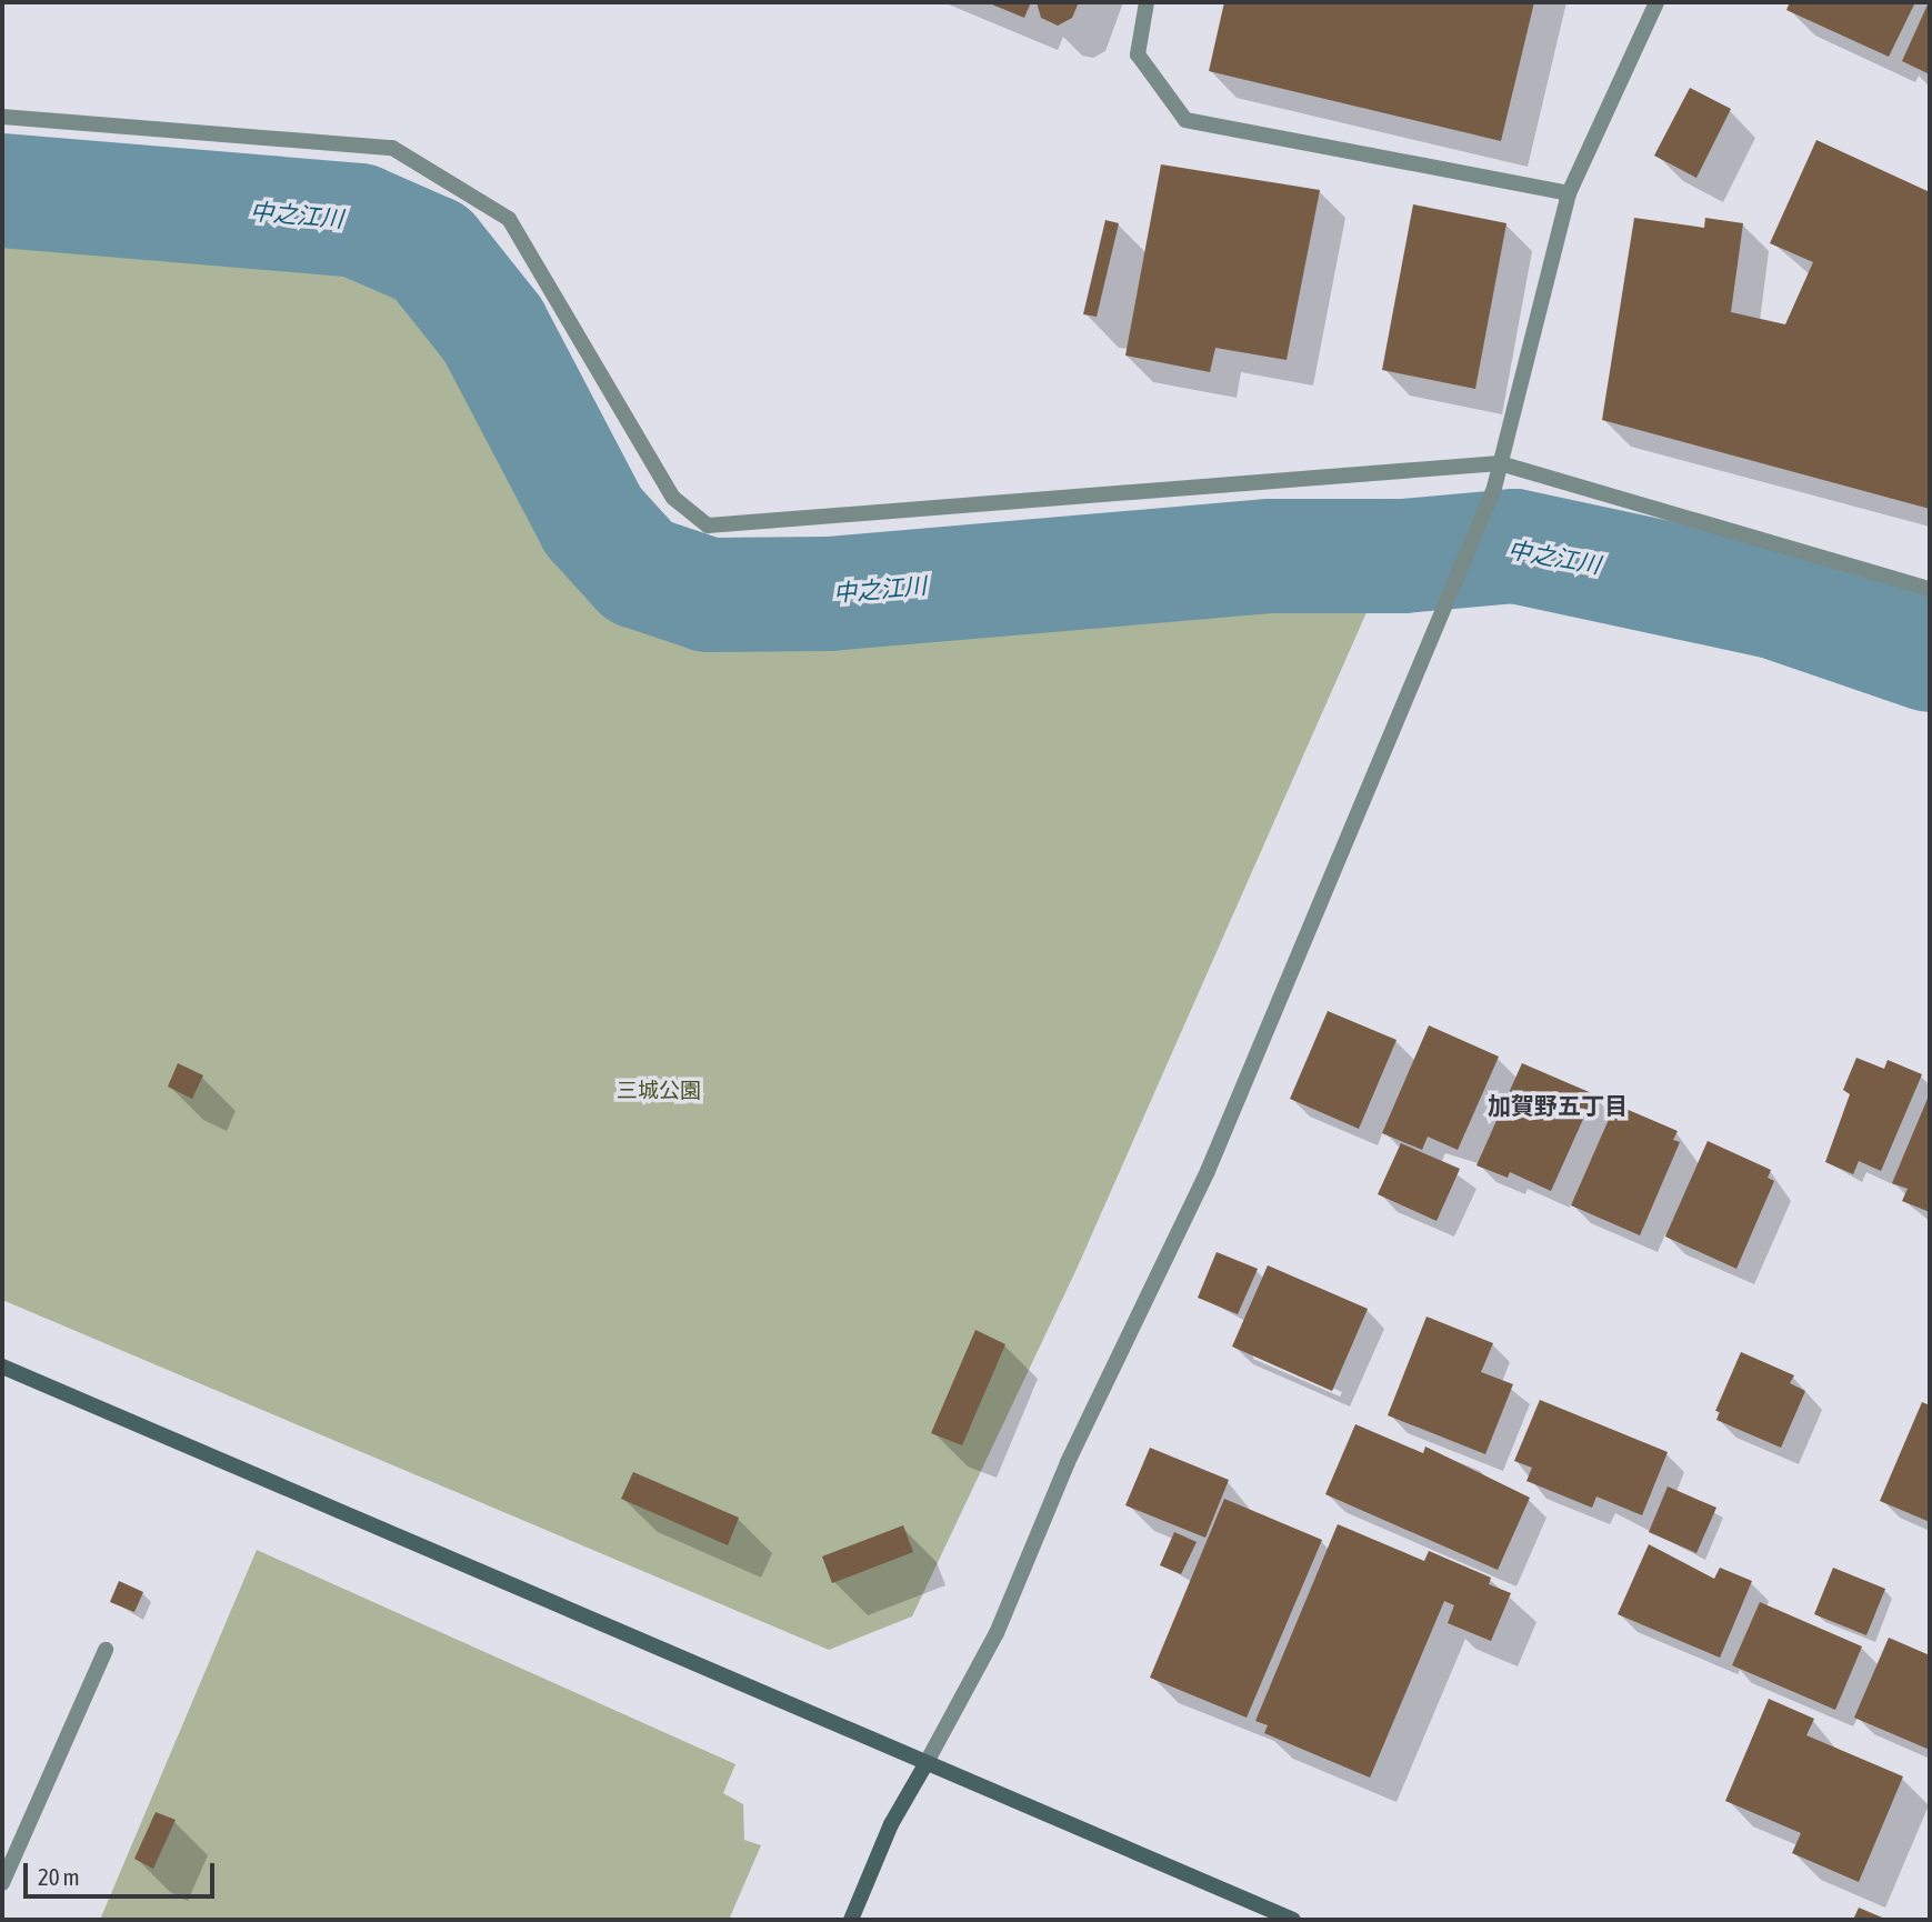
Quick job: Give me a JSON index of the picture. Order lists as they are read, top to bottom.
{
  "districts": ["加賀野五丁目"],
  "water": ["中之江川"],
  "parks": ["三城公園"],
  "scale_bar": "20 m"
}
